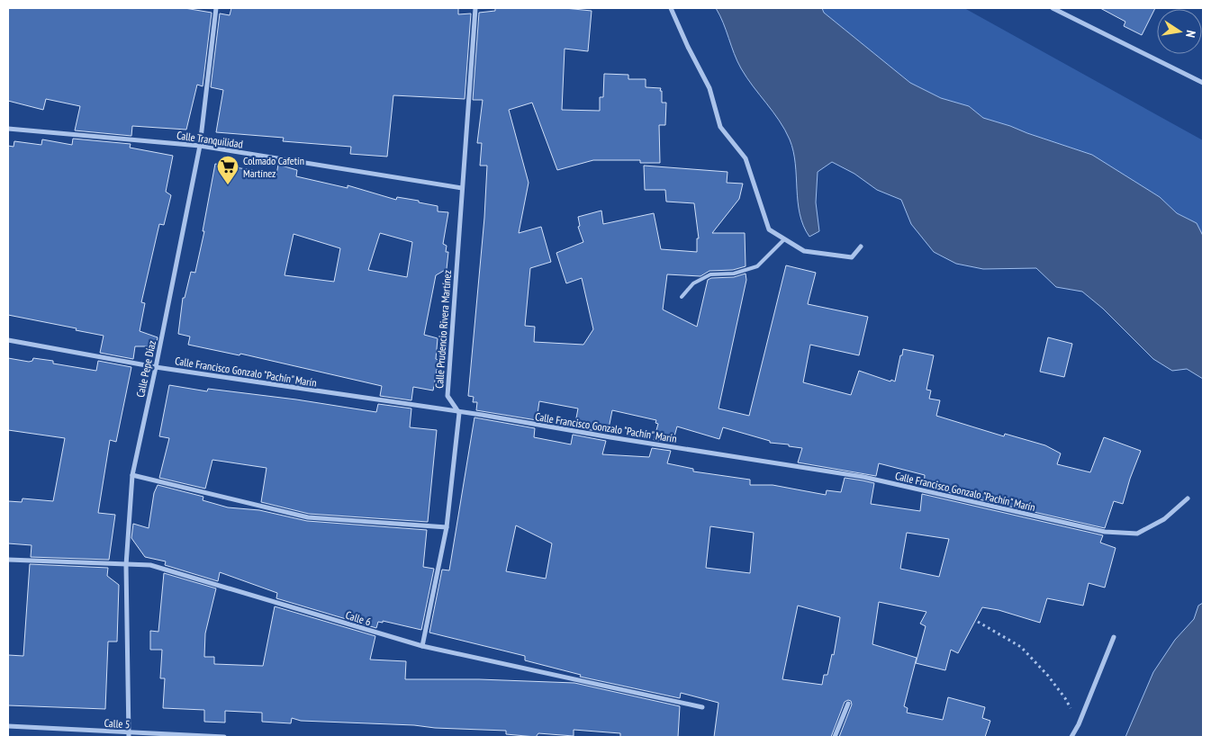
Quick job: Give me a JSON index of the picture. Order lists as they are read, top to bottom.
{
  "streets": {
    "street": [
      "Calle Tranquilidad",
      "Calle Prudencio Rivera Martínez",
      "Calle Pepe Díaz",
      "Calle Francisco Gonzalo \"Pachín\" Marín",
      "Calle 6",
      "Calle 5"
    ]
  },
  "crossings": [
    ["Calle Tranquilidad", "Calle Prudencio Rivera Martínez"],
    ["Calle Tranquilidad", "Calle Pepe Díaz"],
    ["Calle Prudencio Rivera Martínez", "Calle Francisco Gonzalo \"Pachín\" Marín"],
    ["Calle Pepe Díaz", "Calle Francisco Gonzalo \"Pachín\" Marín"],
    ["Calle Pepe Díaz", "Calle 6"],
    ["Calle Pepe Díaz", "Calle 5"]
  ],
  "places": {
    "supermarket": ["Colmado Cafetín Martínez"]
  },
  "north": "right"
}
